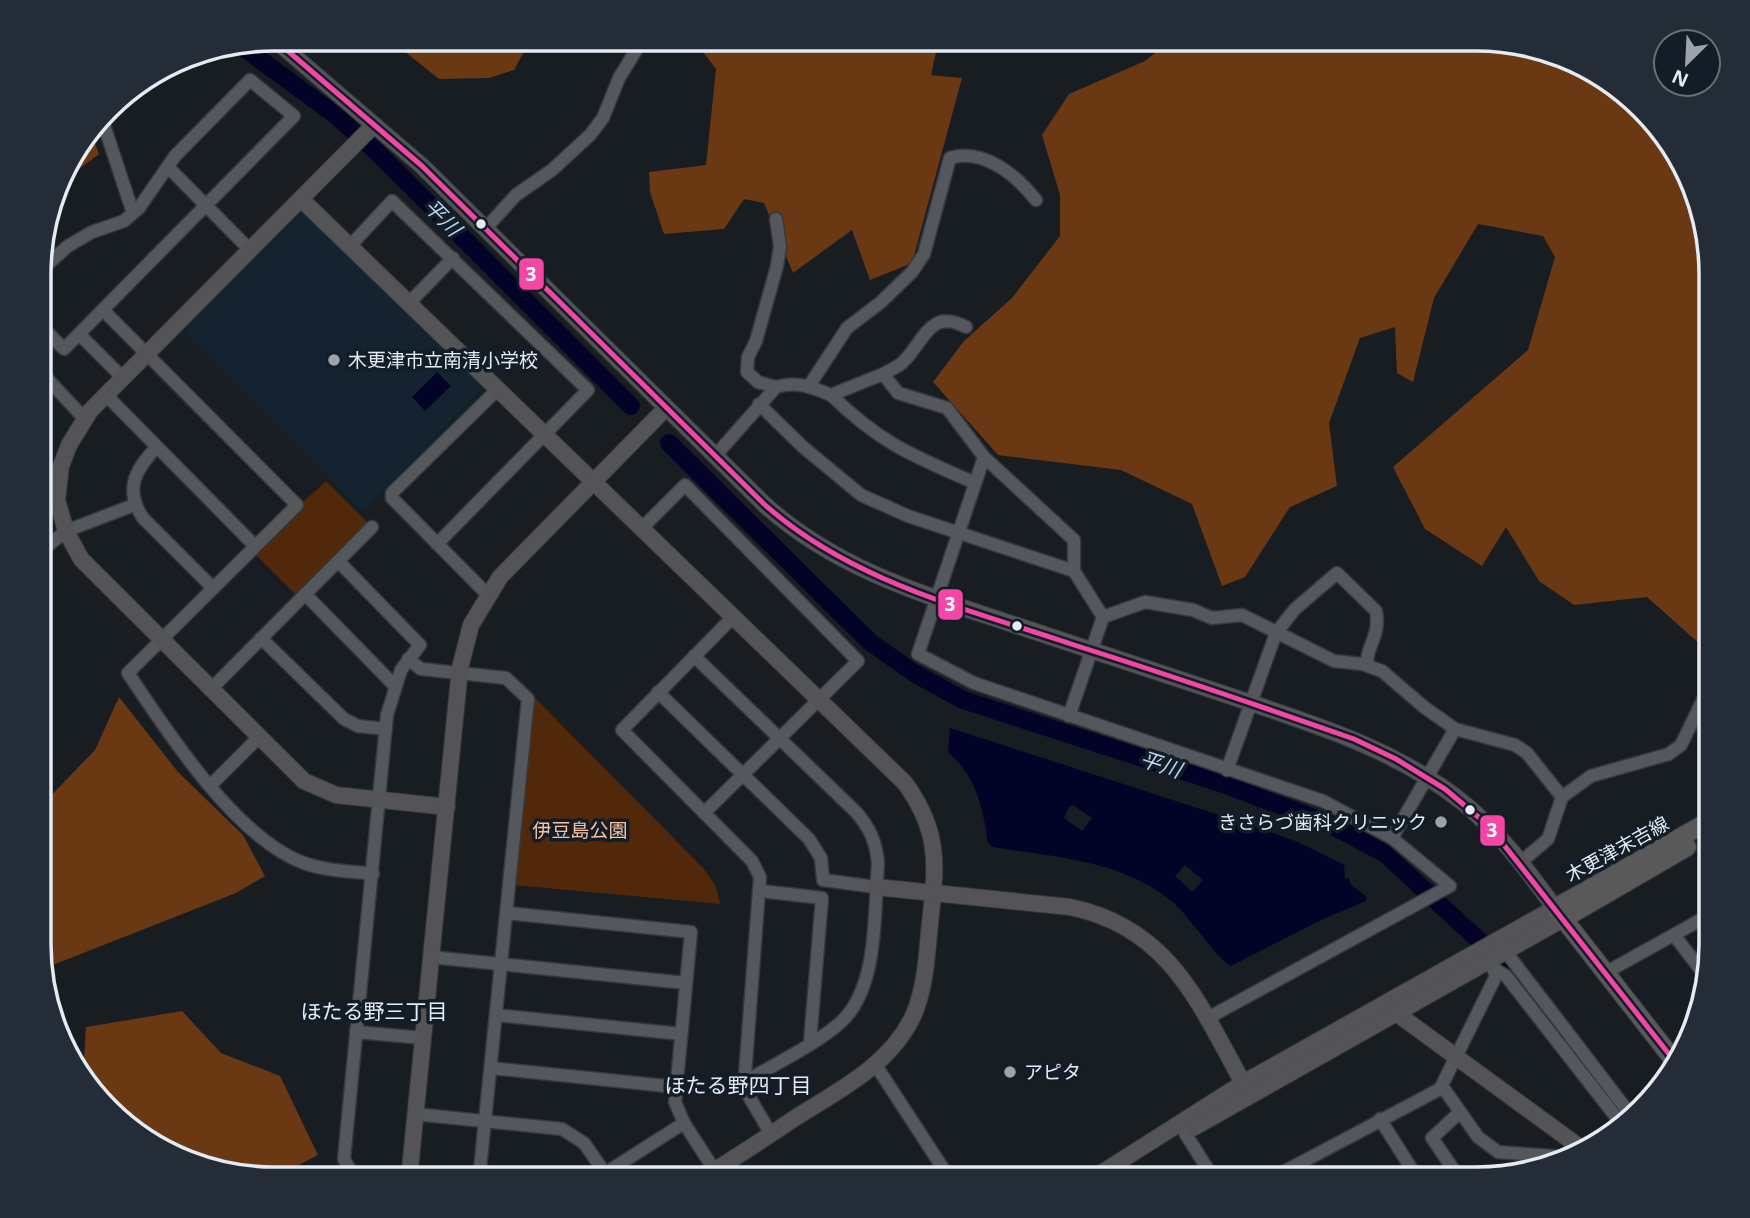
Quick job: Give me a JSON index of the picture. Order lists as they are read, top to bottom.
{
  "streets": {
    "main road": ["木更津末吉線"]
  },
  "districts": ["ほたる野三丁目", "ほたる野四丁目"],
  "water": ["平川"],
  "parks": ["伊豆島公園"],
  "places": ["木更津市立南清小学校", "きさらづ歯科クリニック", "アピタ"],
  "lines": ["transit line 3"],
  "north": "bottom left"
}
